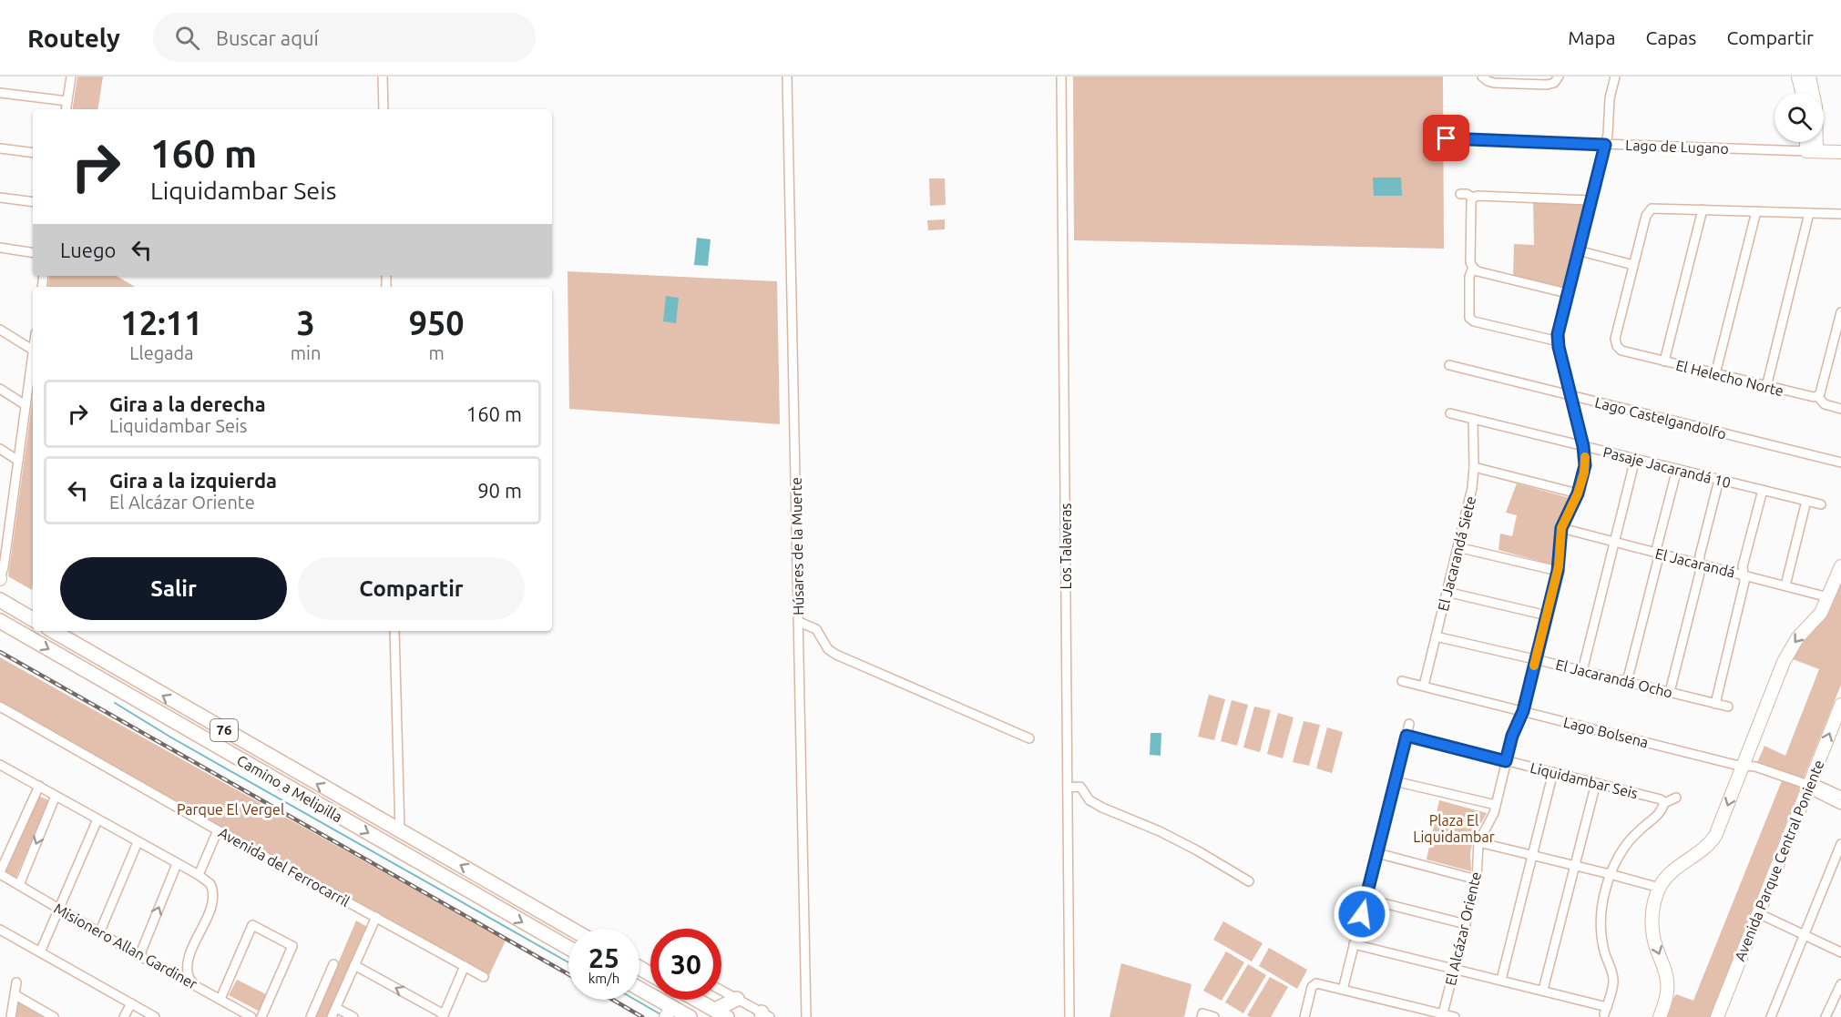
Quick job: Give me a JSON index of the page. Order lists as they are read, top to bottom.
{
  "streets": {
    "main road": ["76", "Camino a Melipilla"],
    "street": [
      "Lago de Lugano",
      "El Helecho Norte",
      "Lago Castelgandolfo",
      "Pasaje Jacarandá 10",
      "Húsares de la Muerte",
      "Los Talaveras",
      "El Jacarandá Siete",
      "El Jacarandá",
      "El Jacarandá Ocho",
      "Lago Bolsena",
      "Liquidambar Seis",
      "Avenida Parque Central Poniente",
      "Avenida del Ferrocarril",
      "El Alcázar Oriente",
      "Misionero Allan Gardiner"
    ]
  },
  "crossings": [
    ["Lago de Lugano", "El Alcázar Oriente"],
    ["Lago Castelgandolfo", "El Alcázar Oriente"],
    ["Pasaje Jacarandá 10", "El Jacarandá Siete"],
    ["Pasaje Jacarandá 10", "El Alcázar Oriente"],
    ["El Jacarandá Siete", "El Jacarandá Ocho"],
    ["El Jacarandá Siete", "Lago Bolsena"],
    ["El Jacarandá", "El Alcázar Oriente"],
    ["El Jacarandá Ocho", "El Alcázar Oriente"],
    ["Lago Bolsena", "Avenida Parque Central Poniente"],
    ["Lago Bolsena", "El Alcázar Oriente"],
    ["Liquidambar Seis", "El Alcázar Oriente"]
  ],
  "parks": ["Parque El Vergel", "Plaza El Liquidambar"],
  "page": {
    "header": "Routely",
    "search": "Buscar aquí",
    "nav": ["Mapa", "Capas", "Compartir"],
    "turn": ["160 m", "Liquidambar Seis"],
    "then": "Luego",
    "eta": [
      "12:11",
      "Llegada",
      "3",
      "min",
      "950",
      "m"
    ],
    "list": [
      {
        "name": "Gira a la derecha",
        "note": "Liquidambar Seis",
        "value": "160 m"
      },
      {
        "name": "Gira a la izquierda",
        "note": "El Alcázar Oriente",
        "value": "90 m"
      }
    ],
    "buttons": ["Salir", "Compartir"],
    "speed": "25 km/h",
    "limit": "30"
  }
}
